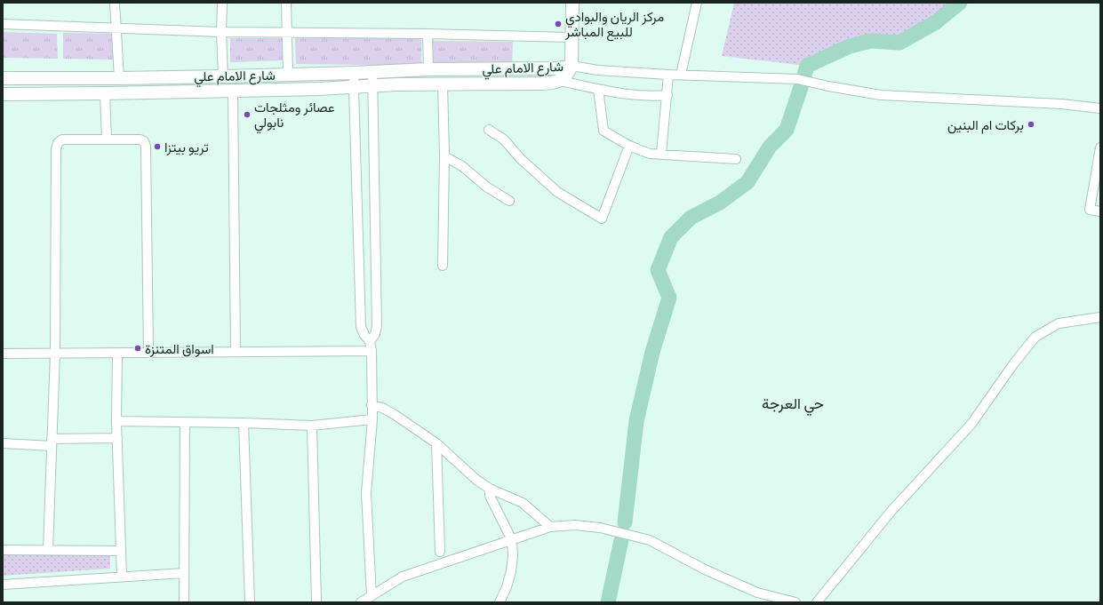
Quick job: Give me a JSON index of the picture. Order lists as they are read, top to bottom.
{
  "streets": {
    "street": ["شارع الامام علي"]
  },
  "districts": ["حي العرجة"],
  "places": [
    "مركز الريان والبوادي للبيع المباشر",
    "عصائر ومثلجات نابولي",
    "بركات ام البنين",
    "تريو بيتزا",
    "اسواق المتنزة"
  ]
}
